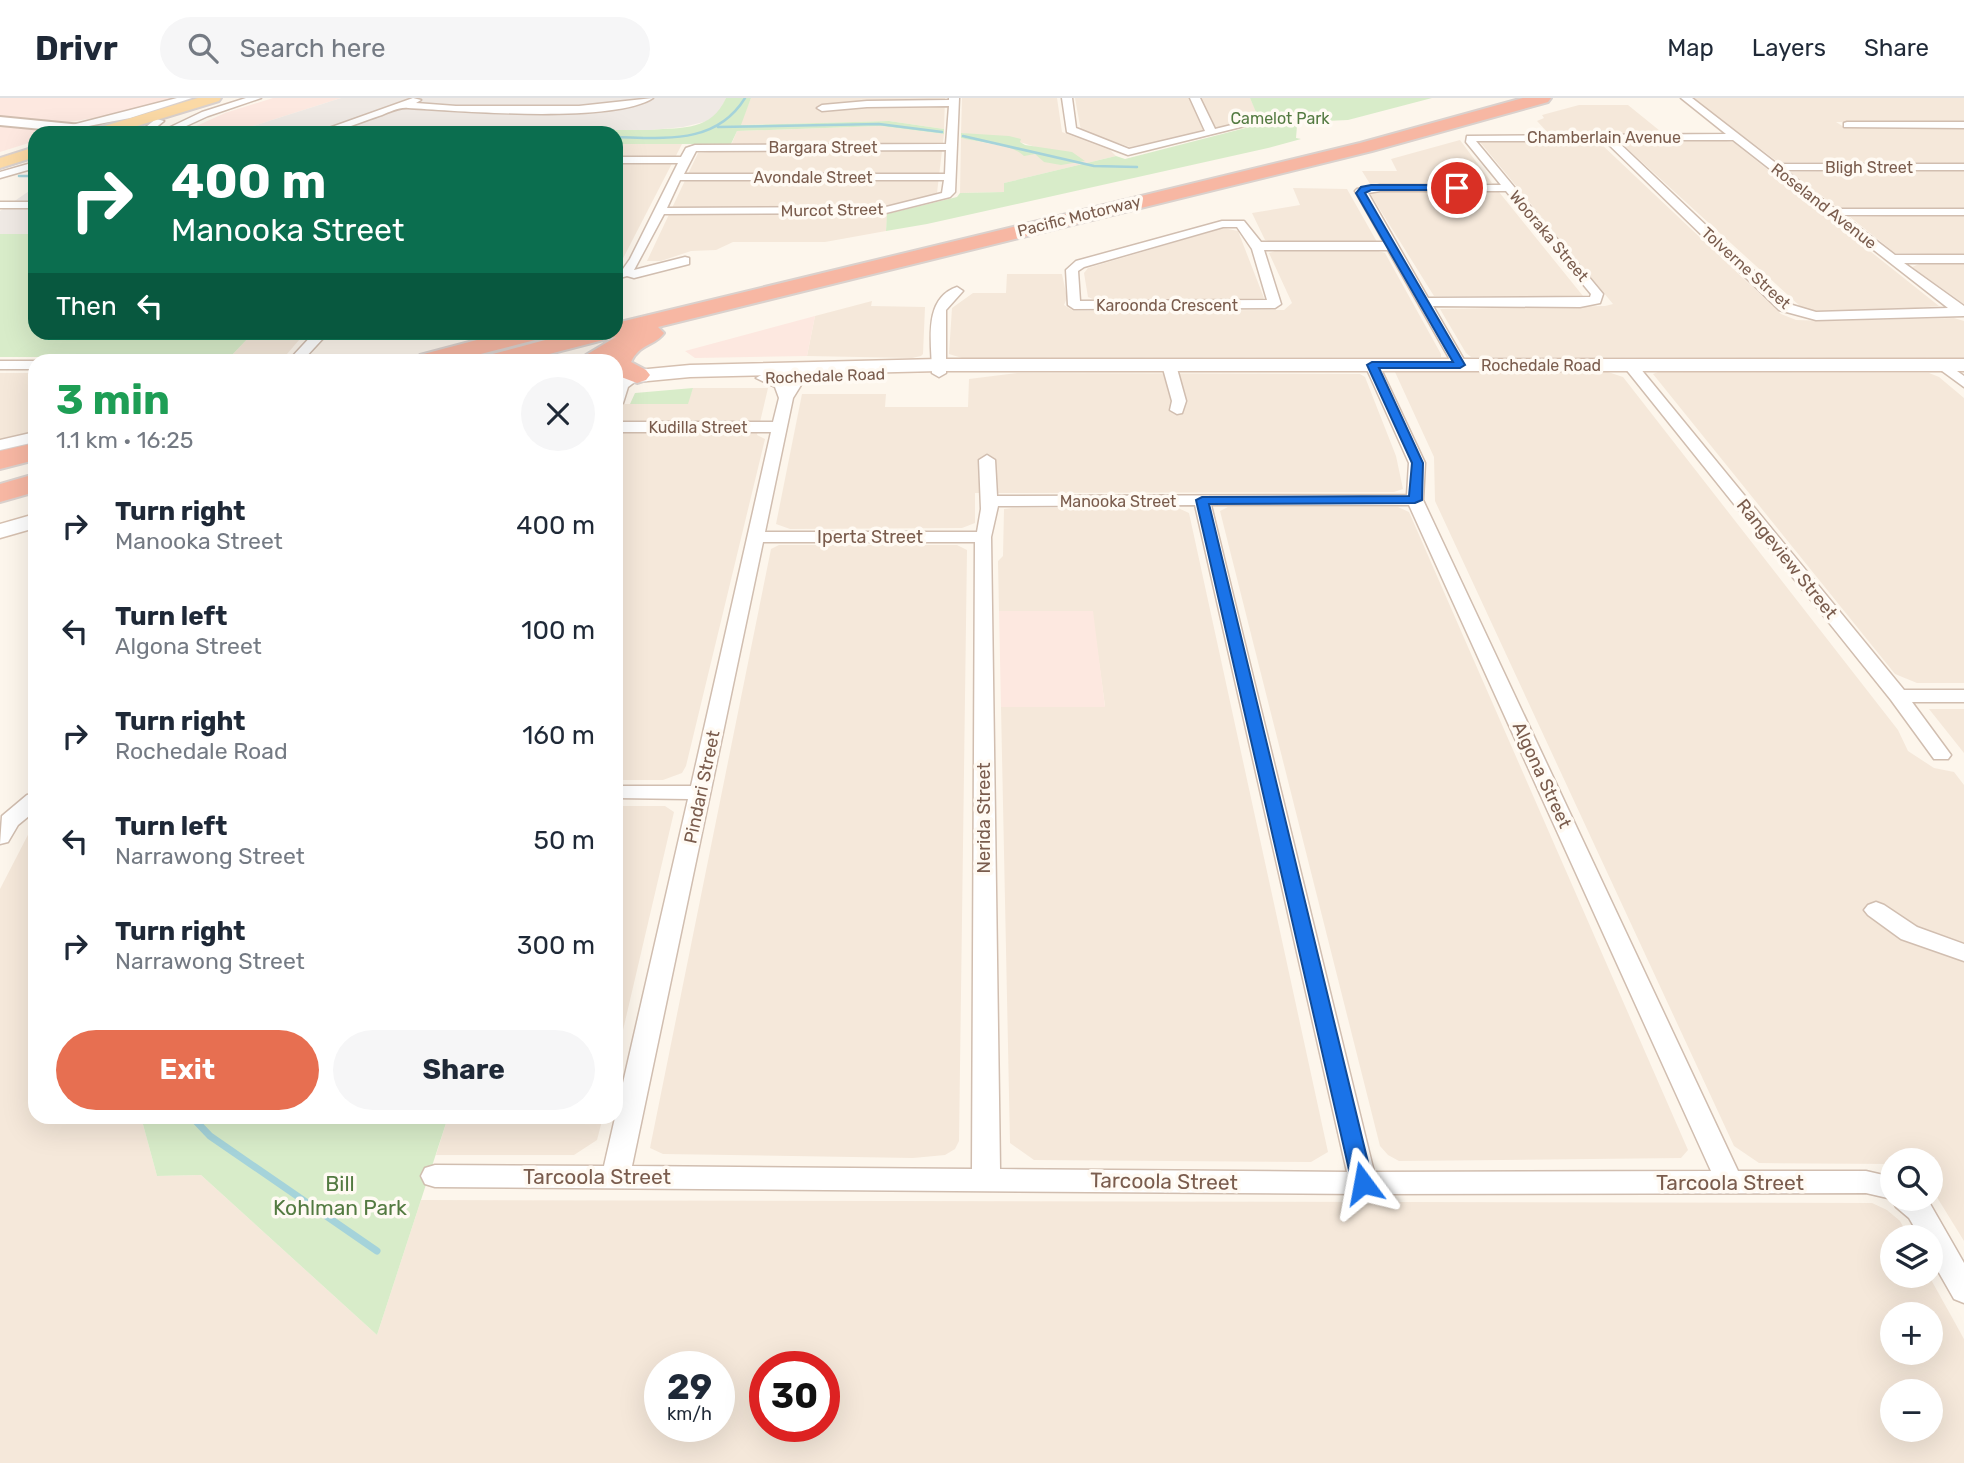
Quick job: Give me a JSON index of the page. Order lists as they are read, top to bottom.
{
  "streets": {
    "highway": ["Pacific Motorway"],
    "main road": ["Rochedale Road"],
    "street": [
      "Chamberlain Avenue",
      "Bargara Street",
      "Bligh Street",
      "Avondale Street",
      "Roseland Avenue",
      "Murcot Street",
      "Wooraka Street",
      "Tolverne Street",
      "Karoonda Crescent",
      "Kudilla Street",
      "Manooka Street",
      "Iperta Street",
      "Rangeview Street",
      "Algona Street",
      "Pindari Street",
      "Nerida Street",
      "Tarcoola Street"
    ]
  },
  "crossings": [
    ["Chamberlain Avenue", "Roseland Avenue"],
    ["Chamberlain Avenue", "Wooraka Street"],
    ["Chamberlain Avenue", "Tolverne Street"],
    ["Bligh Street", "Roseland Avenue"],
    ["Avondale Street", "Murcot Street"],
    ["Roseland Avenue", "Tolverne Street"],
    ["Rochedale Road", "Rangeview Street"],
    ["Rochedale Road", "Algona Street"],
    ["Rochedale Road", "Pindari Street"],
    ["Kudilla Street", "Pindari Street"],
    ["Manooka Street", "Algona Street"],
    ["Manooka Street", "Nerida Street"],
    ["Iperta Street", "Pindari Street"],
    ["Iperta Street", "Nerida Street"],
    ["Algona Street", "Tarcoola Street"],
    ["Pindari Street", "Tarcoola Street"],
    ["Nerida Street", "Tarcoola Street"]
  ],
  "parks": ["Camelot Park", "Bill Kohlman Park"],
  "page": {
    "header": "Drivr",
    "search": "Search here",
    "nav": ["Map", "Layers", "Share"],
    "turn": ["400 m", "Manooka Street"],
    "then": "Then",
    "heading": ["3 min", "1.1 km · 16:25"],
    "list": [
      {
        "name": "Turn right",
        "note": "Manooka Street",
        "value": "400 m"
      },
      {
        "name": "Turn left",
        "note": "Algona Street",
        "value": "100 m"
      },
      {
        "name": "Turn right",
        "note": "Rochedale Road",
        "value": "160 m"
      },
      {
        "name": "Turn left",
        "note": "Narrawong Street",
        "value": "50 m"
      },
      {
        "name": "Turn right",
        "note": "Narrawong Street",
        "value": "300 m"
      }
    ],
    "buttons": ["Exit", "Share"],
    "map_buttons": ["+", "−"],
    "speed": "29 km/h",
    "limit": "30"
  }
}
